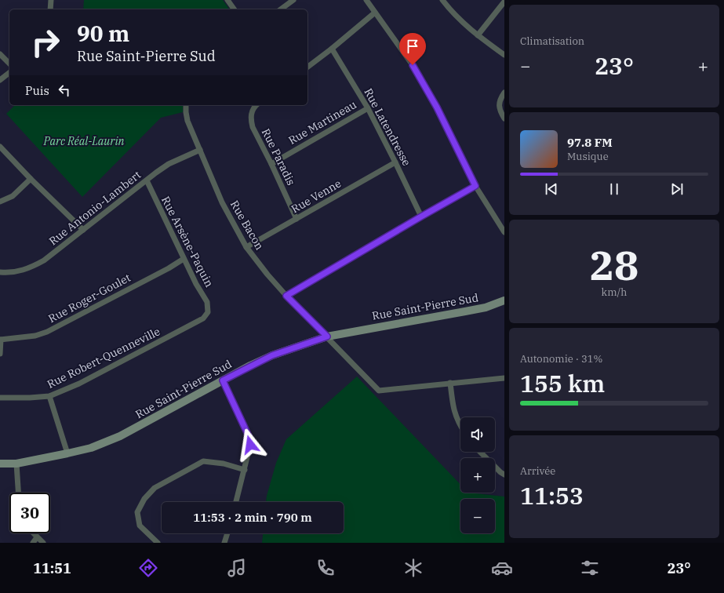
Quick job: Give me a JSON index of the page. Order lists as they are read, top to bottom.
{
  "streets": {
    "street": [
      "Rue Martineau",
      "Rue Latendresse",
      "Rue Paradis",
      "Rue Venne",
      "Rue Antonio-Lambert",
      "Rue Bacon",
      "Rue Arsène-Paquin",
      "Rue Roger-Goulet",
      "Rue Saint-Pierre Sud",
      "Rue Robert-Quenneville"
    ]
  },
  "crossings": [
    ["Rue Martineau", "Rue Latendresse"],
    ["Rue Martineau", "Rue Paradis"],
    ["Rue Latendresse", "Rue Venne"],
    ["Rue Paradis", "Rue Venne"],
    ["Rue Venne", "Rue Bacon"],
    ["Rue Antonio-Lambert", "Rue Bacon"],
    ["Rue Antonio-Lambert", "Rue Arsène-Paquin"],
    ["Rue Bacon", "Rue Saint-Pierre Sud"],
    ["Rue Arsène-Paquin", "Rue Roger-Goulet"],
    ["Rue Arsène-Paquin", "Rue Robert-Quenneville"]
  ],
  "parks": ["Parc Réal-Laurin"],
  "page": {
    "tile": [
      "Climatisation",
      ["28", "km/h"],
      ["Autonomie · 31%", "155 km"],
      ["Arrivée", "11:53"]
    ],
    "turn": ["90 m", "Rue Saint-Pierre Sud"],
    "heat": ["−", "23°", "+"],
    "then": "Puis",
    "song": ["97.8 FM", "Musique"],
    "map_buttons": ["+", "−"],
    "limit": "30",
    "trip": "11:53 · 2 min · 790 m",
    "tabs": ["11:51", "23°"]
  }
}
